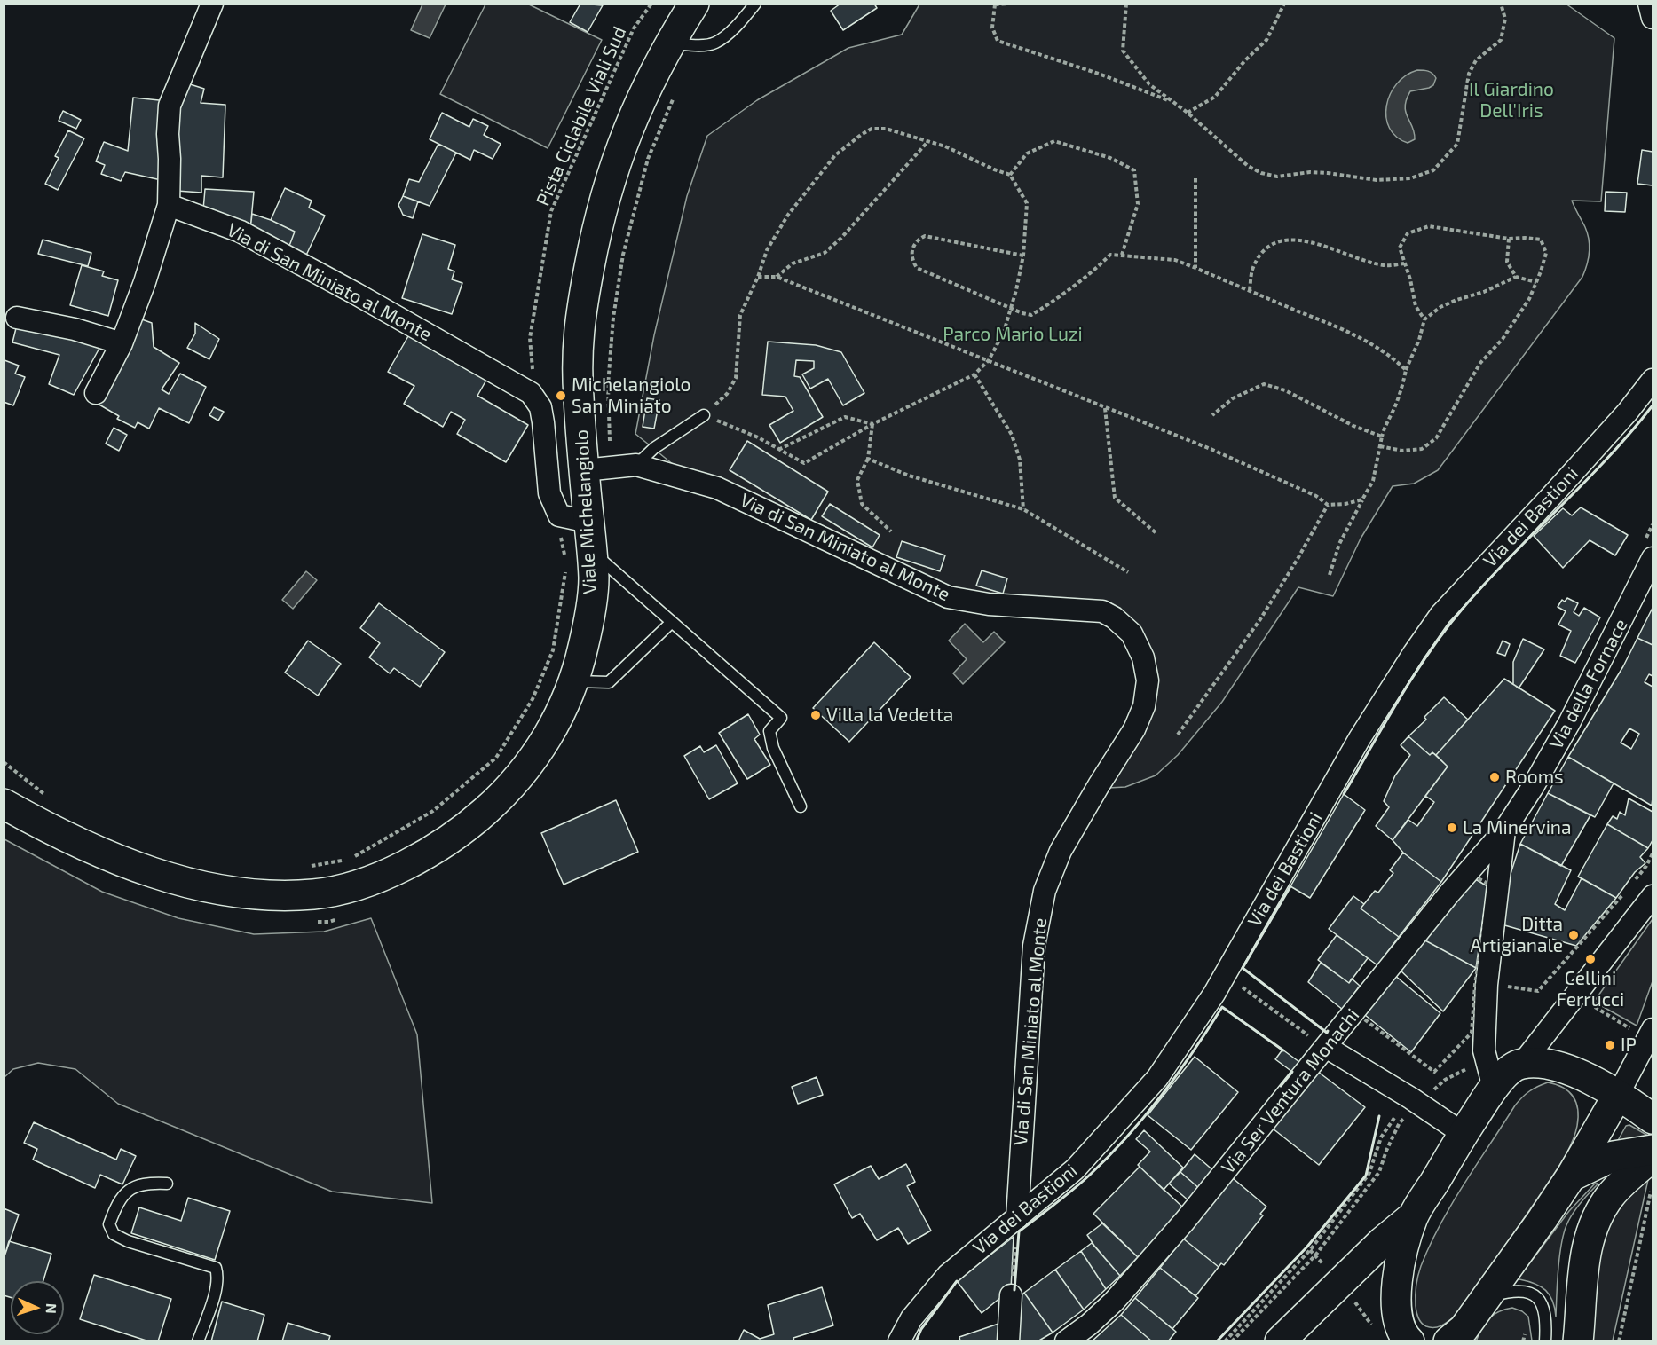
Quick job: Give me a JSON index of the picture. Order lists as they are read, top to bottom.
{
  "streets": {
    "main road": ["Viale Michelangiolo"],
    "street": [
      "Via di San Miniato al Monte",
      "Via dei Bastioni",
      "Via della Fornace",
      "Via Ser Ventura Monachi"
    ],
    "path": ["Pista Ciclabile Viali Sud"]
  },
  "crossings": [
    ["Pista Ciclabile Viali Sud", "Via di San Miniato al Monte"],
    ["Via di San Miniato al Monte", "Viale Michelangiolo"],
    ["Via di San Miniato al Monte", "Via dei Bastioni"],
    ["Via della Fornace", "Via Ser Ventura Monachi"]
  ],
  "parks": ["Il Giardino Dell'Iris", "Parco Mario Luzi"],
  "places": [
    "Michelangiolo San Miniato",
    "Villa la Vedetta",
    "Rooms",
    "La Minervina",
    "Ditta Artigianale",
    "Cellini Ferrucci",
    "IP"
  ],
  "north": "right"
}
